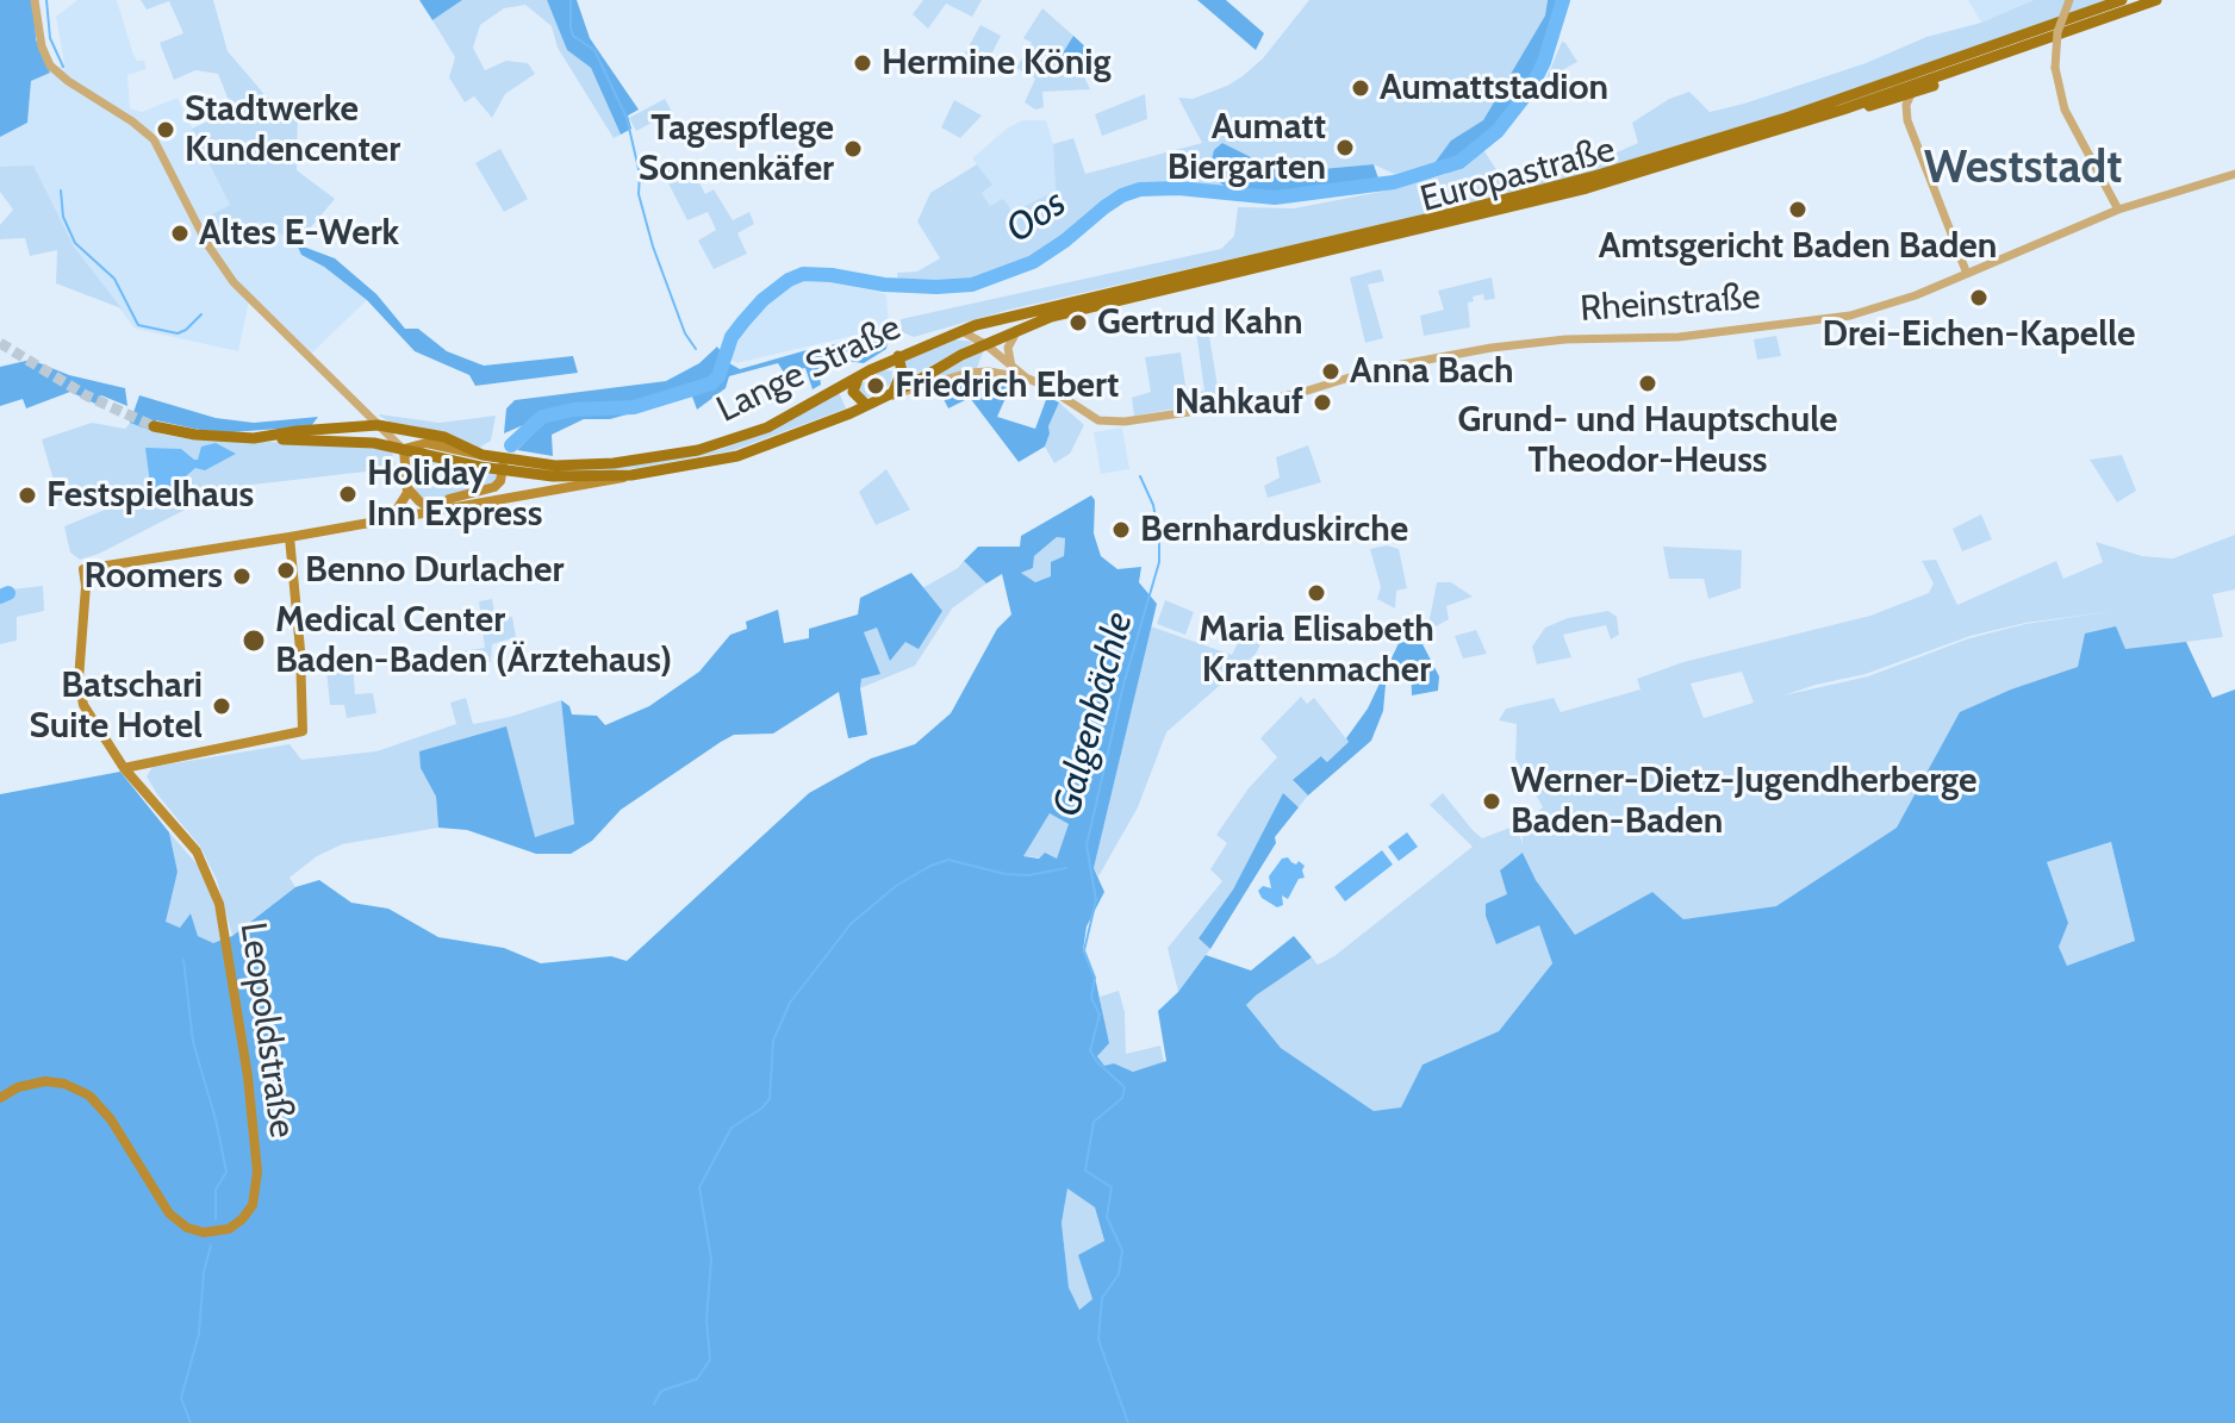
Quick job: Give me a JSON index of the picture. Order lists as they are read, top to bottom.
{
  "streets": {
    "main road": ["Europastraße", "Lange Straße", "Leopoldstraße"],
    "street": ["Rheinstraße"]
  },
  "crossings": [
    ["Europastraße", "Lange Straße"],
    ["Rheinstraße", "Lange Straße"],
    ["Lange Straße", "Leopoldstraße"]
  ],
  "districts": ["Weststadt"],
  "water": ["Oos", "Galgenbächle"],
  "places": [
    "Hermine König",
    "Aumattstadion",
    "Stadtwerke Kundencenter",
    "Aumatt Biergarten",
    "Tagespflege Sonnenkäfer",
    "Amtsgericht Baden Baden",
    "Altes E-Werk",
    "Drei-Eichen-Kapelle",
    "Gertrud Kahn",
    "Anna Bach",
    "Grund- und Hauptschule Theodor-Heuss",
    "Friedrich Ebert",
    "Nahkauf",
    "Holiday Inn Express",
    "Festspielhaus",
    "Bernharduskirche",
    "Benno Durlacher",
    "Roomers",
    "Maria Elisabeth Krattenmacher",
    "Medical Center Baden-Baden (Ärztehaus)",
    "Batschari Suite Hotel",
    "Werner-Dietz-Jugendherberge Baden-Baden"
  ]
}
